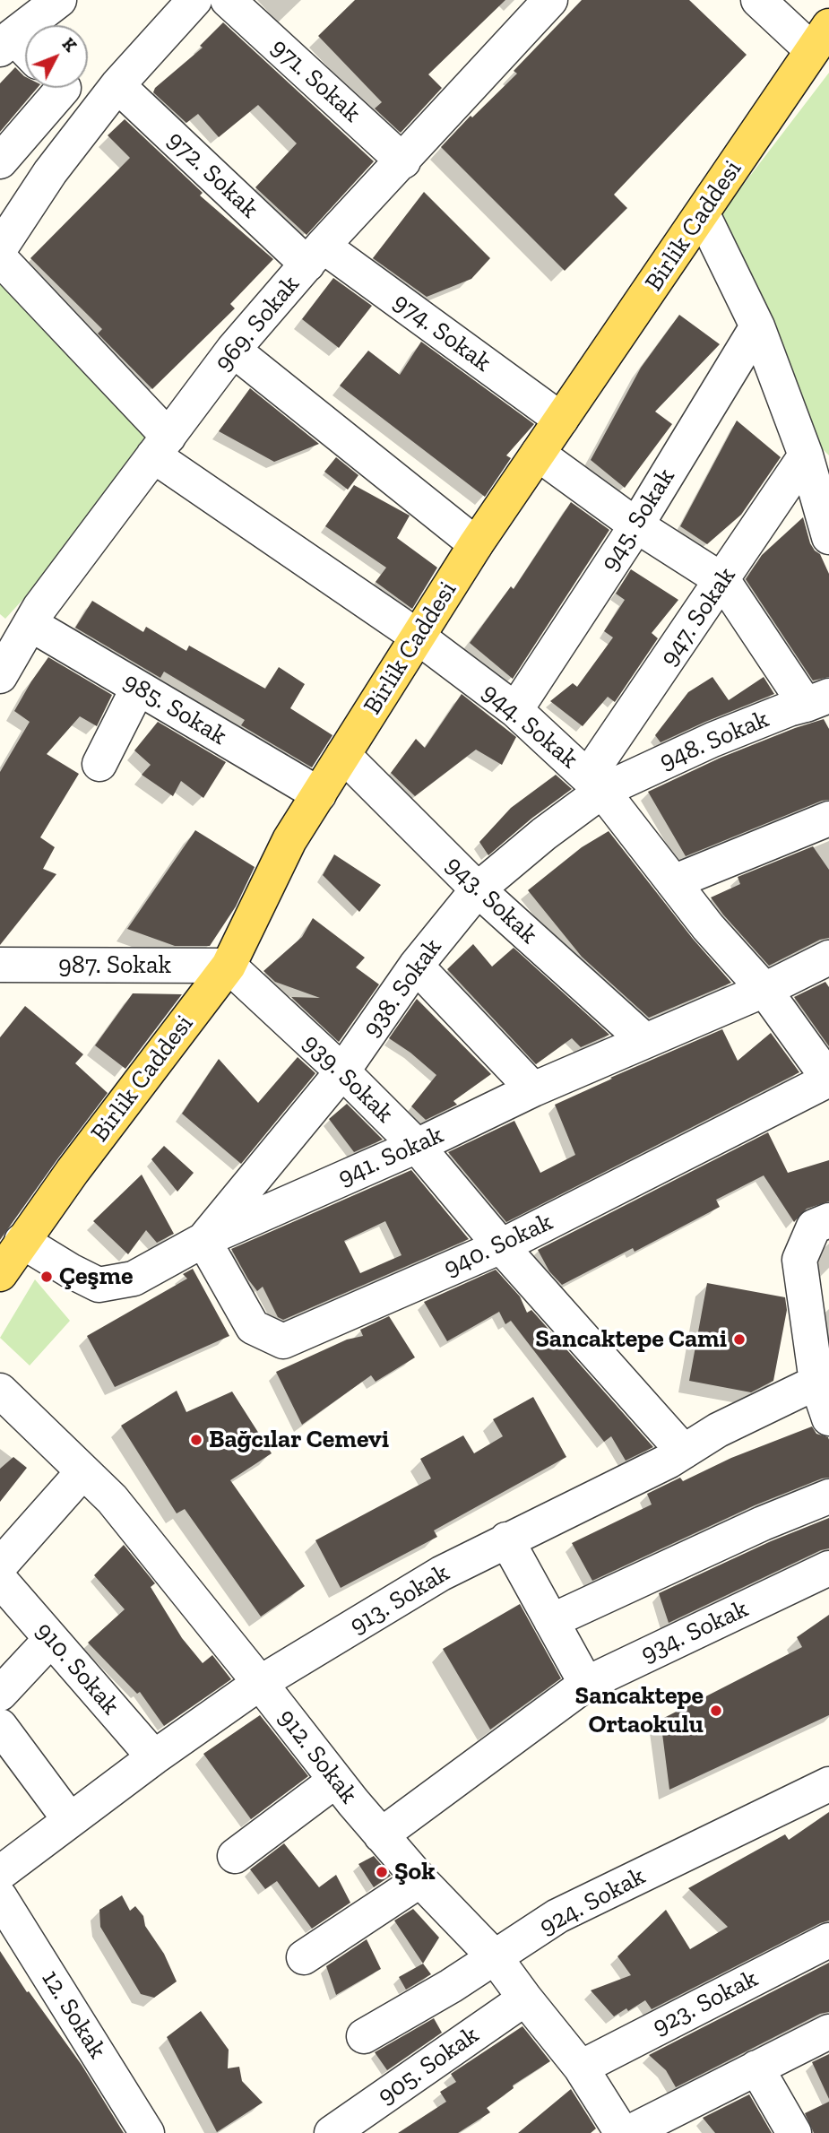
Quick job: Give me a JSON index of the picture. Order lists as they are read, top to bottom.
{
  "streets": {
    "main road": ["Birlik Caddesi"],
    "street": [
      "971. Sokak",
      "972. Sokak",
      "969. Sokak",
      "974. Sokak",
      "945. Sokak",
      "947. Sokak",
      "985. Sokak",
      "944. Sokak",
      "948. Sokak",
      "943. Sokak",
      "987. Sokak",
      "938. Sokak",
      "939. Sokak",
      "941. Sokak",
      "940. Sokak",
      "913. Sokak",
      "934. Sokak",
      "910. Sokak",
      "912. Sokak",
      "924. Sokak",
      "923. Sokak",
      "12. Sokak",
      "905. Sokak"
    ]
  },
  "crossings": [
    ["971. Sokak", "969. Sokak"],
    ["972. Sokak", "969. Sokak"],
    ["972. Sokak", "974. Sokak"],
    ["Birlik Caddesi", "974. Sokak"],
    ["Birlik Caddesi", "985. Sokak"],
    ["Birlik Caddesi", "944. Sokak"],
    ["Birlik Caddesi", "943. Sokak"],
    ["Birlik Caddesi", "987. Sokak"],
    ["Birlik Caddesi", "939. Sokak"],
    ["Birlik Caddesi", "941. Sokak"],
    ["969. Sokak", "974. Sokak"],
    ["969. Sokak", "985. Sokak"],
    ["969. Sokak", "944. Sokak"],
    ["945. Sokak", "944. Sokak"],
    ["947. Sokak", "944. Sokak"],
    ["947. Sokak", "948. Sokak"],
    ["947. Sokak", "938. Sokak"],
    ["944. Sokak", "948. Sokak"],
    ["944. Sokak", "938. Sokak"],
    ["944. Sokak", "941. Sokak"],
    ["944. Sokak", "940. Sokak"],
    ["948. Sokak", "938. Sokak"],
    ["943. Sokak", "938. Sokak"],
    ["943. Sokak", "941. Sokak"],
    ["987. Sokak", "939. Sokak"],
    ["938. Sokak", "939. Sokak"],
    ["938. Sokak", "941. Sokak"],
    ["938. Sokak", "940. Sokak"],
    ["939. Sokak", "941. Sokak"],
    ["939. Sokak", "940. Sokak"],
    ["939. Sokak", "913. Sokak"],
    ["941. Sokak", "940. Sokak"],
    ["913. Sokak", "910. Sokak"],
    ["913. Sokak", "912. Sokak"],
    ["934. Sokak", "912. Sokak"],
    ["912. Sokak", "924. Sokak"],
    ["912. Sokak", "923. Sokak"],
    ["912. Sokak", "905. Sokak"]
  ],
  "places": [
    "Çeşme",
    "Sancaktepe Cami",
    "Bağcılar Cemevi",
    "Sancaktepe Ortaokulu",
    "Şok"
  ],
  "north": "top right"
}
